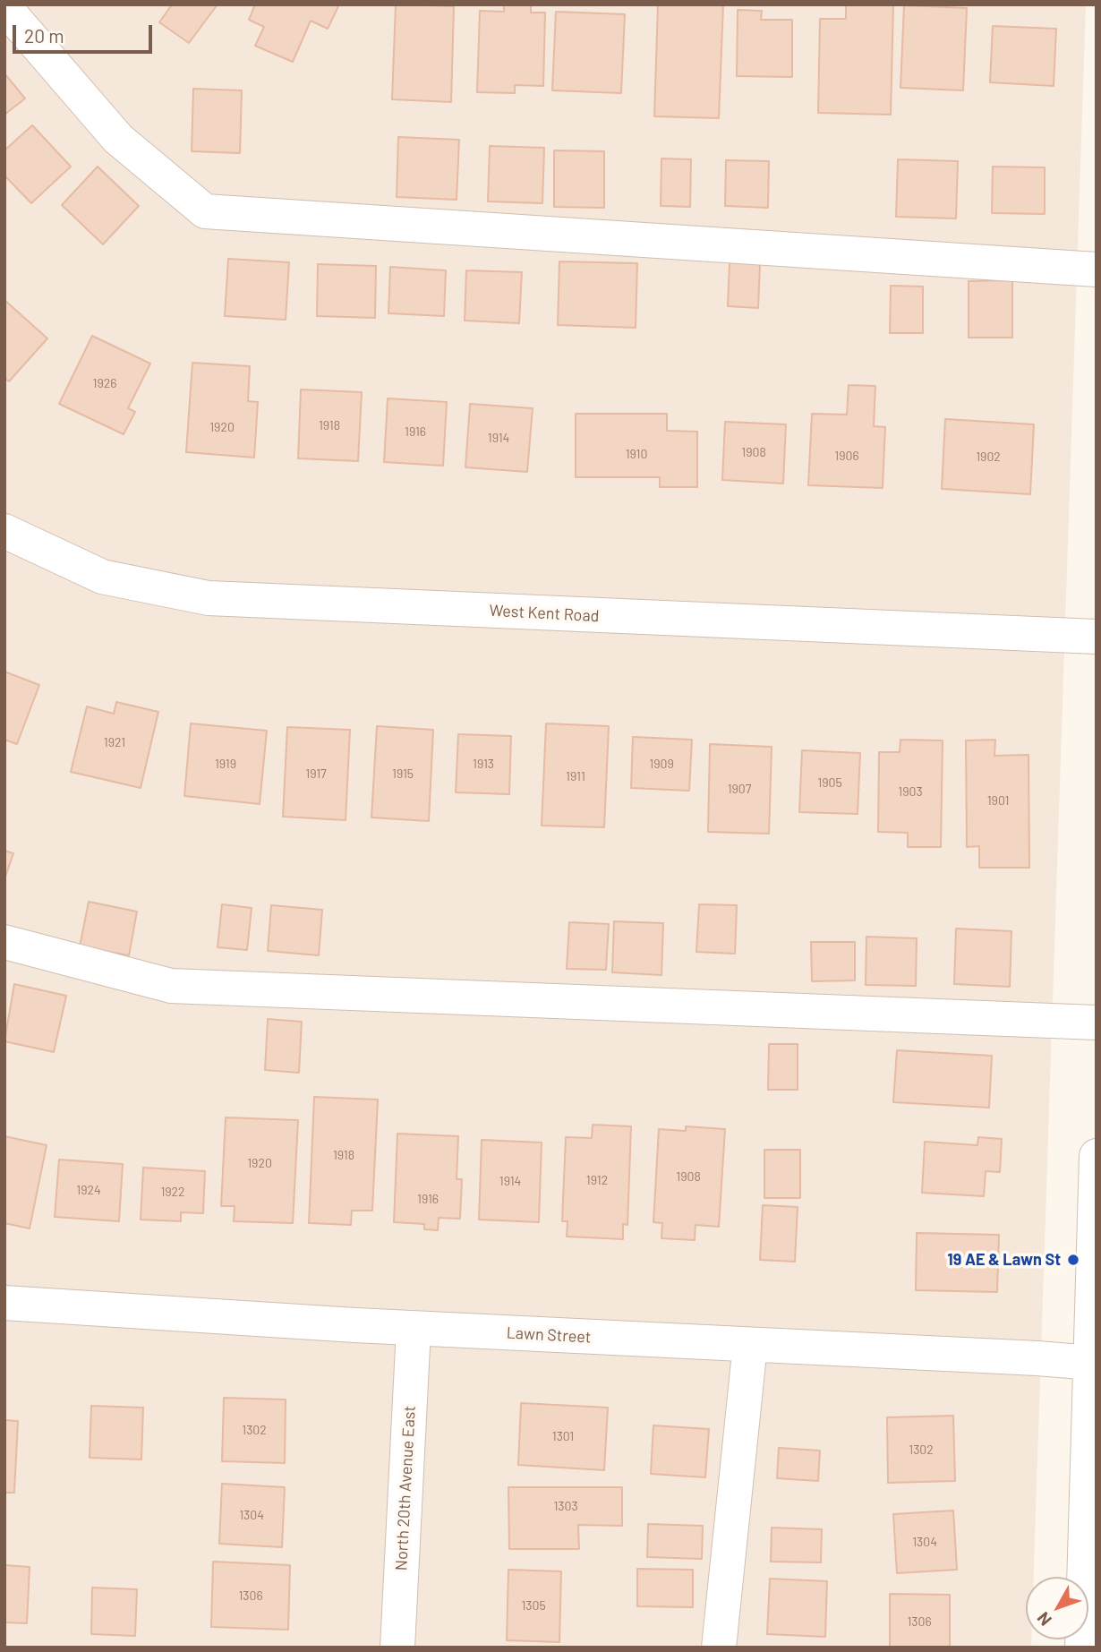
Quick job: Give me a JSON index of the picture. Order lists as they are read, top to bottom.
{
  "streets": {
    "street": ["West Kent Road", "Lawn Street", "North 20th Avenue East"]
  },
  "crossings": [
    ["Lawn Street", "North 20th Avenue East"]
  ],
  "places": ["19 AE & Lawn St"],
  "house_numbers": [
    "1926",
    "1918",
    "1920",
    "1916",
    "1914",
    "1908",
    "1910",
    "1906",
    "1902",
    "1921",
    "1919",
    "1913",
    "1909",
    "1917",
    "1915",
    "1911",
    "1905",
    "1907",
    "1903",
    "1901",
    "1918",
    "1920",
    "1908",
    "1912",
    "1914",
    "1924",
    "1922",
    "1916",
    "1302",
    "1301",
    "1302",
    "1303",
    "1304",
    "1304",
    "1306",
    "1305",
    "1306"
  ],
  "scale_bar": "20 m",
  "north": "bottom left"
}
